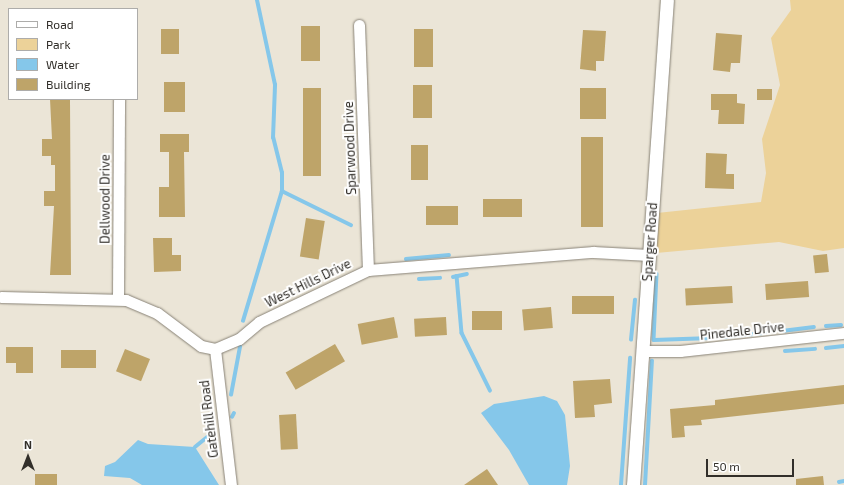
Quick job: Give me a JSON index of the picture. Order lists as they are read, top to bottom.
{
  "streets": {
    "street": [
      "Sparwood Drive",
      "Dellwood Drive",
      "Sparger Road",
      "West Hills Drive",
      "Pinedale Drive",
      "Gatehill Road"
    ]
  },
  "crossings": [
    ["Sparwood Drive", "West Hills Drive"],
    ["Sparger Road", "West Hills Drive"],
    ["Sparger Road", "Pinedale Drive"],
    ["West Hills Drive", "Gatehill Road"]
  ],
  "legend": [
    "Road",
    "Park",
    "Water",
    "Building"
  ],
  "scale_bar": "50 m",
  "north": "top"
}
